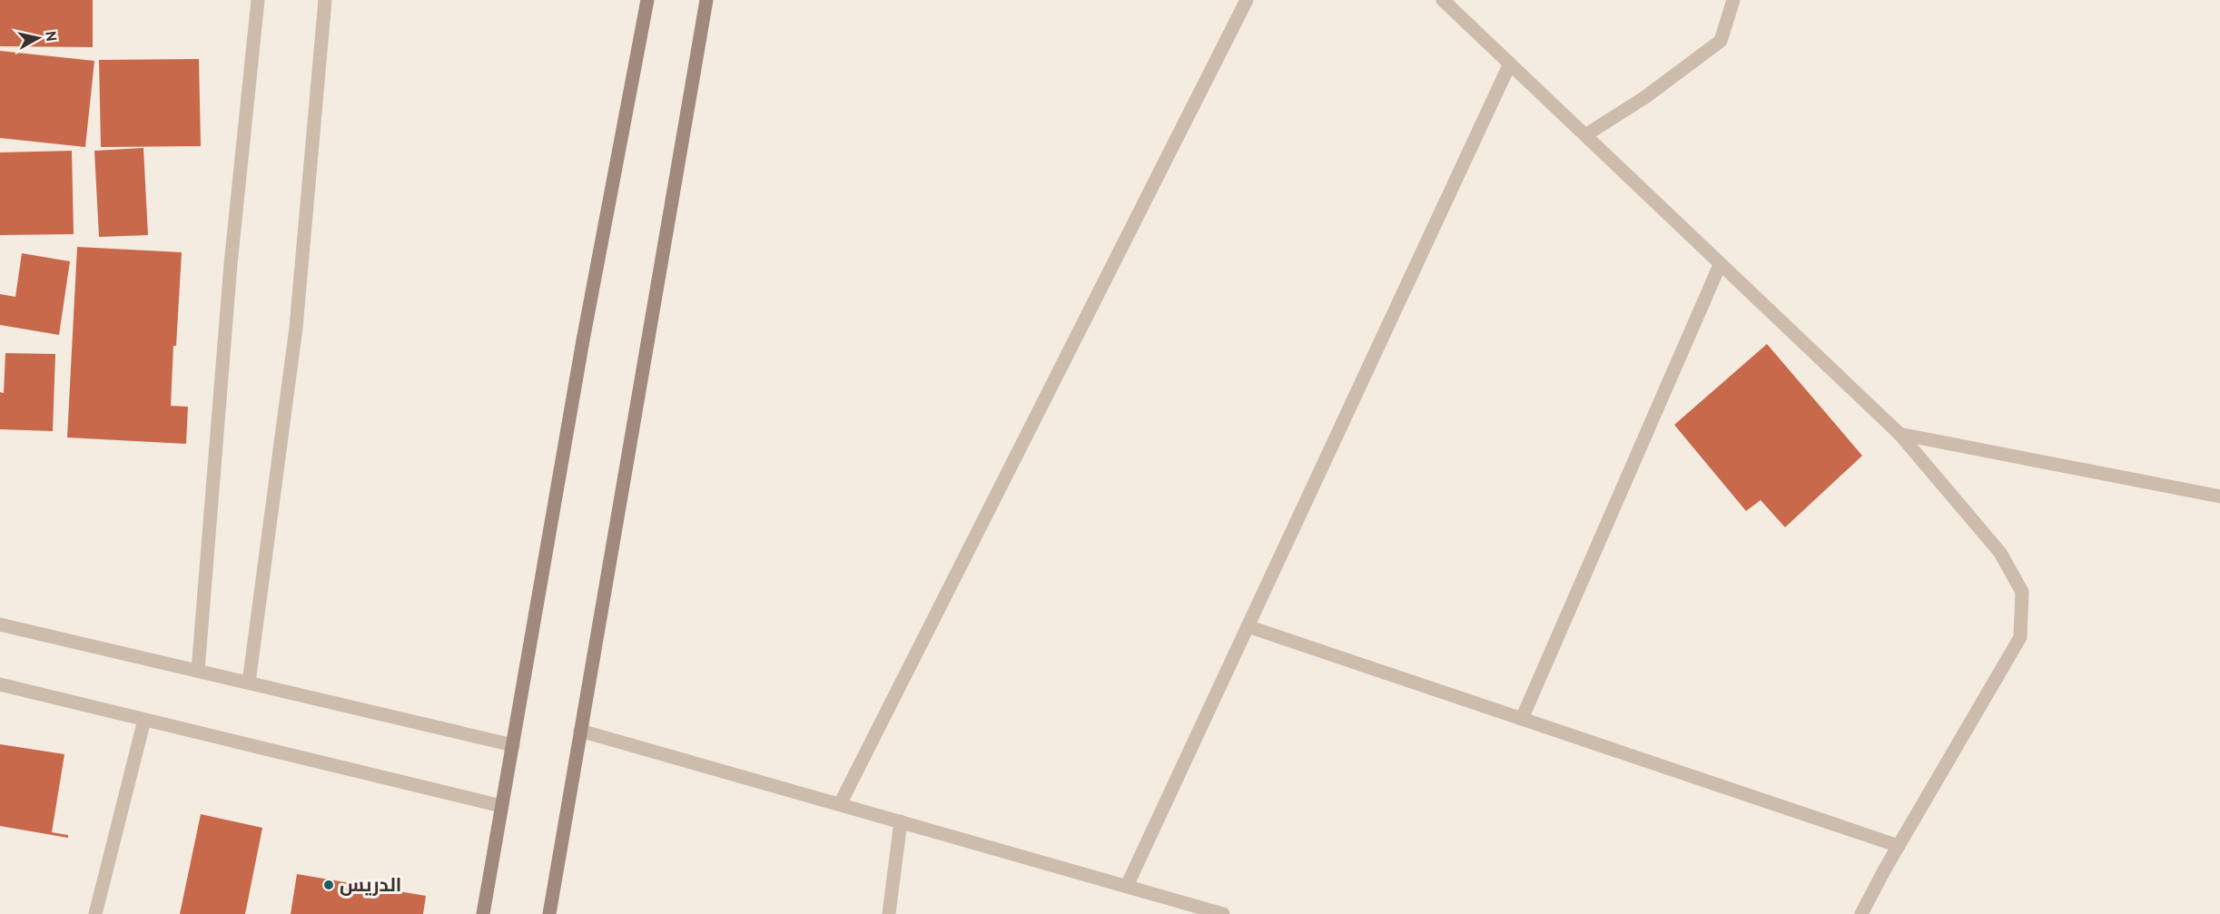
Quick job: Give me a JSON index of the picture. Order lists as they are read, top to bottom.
{
  "places": ["الدريس"],
  "north": "right"
}
